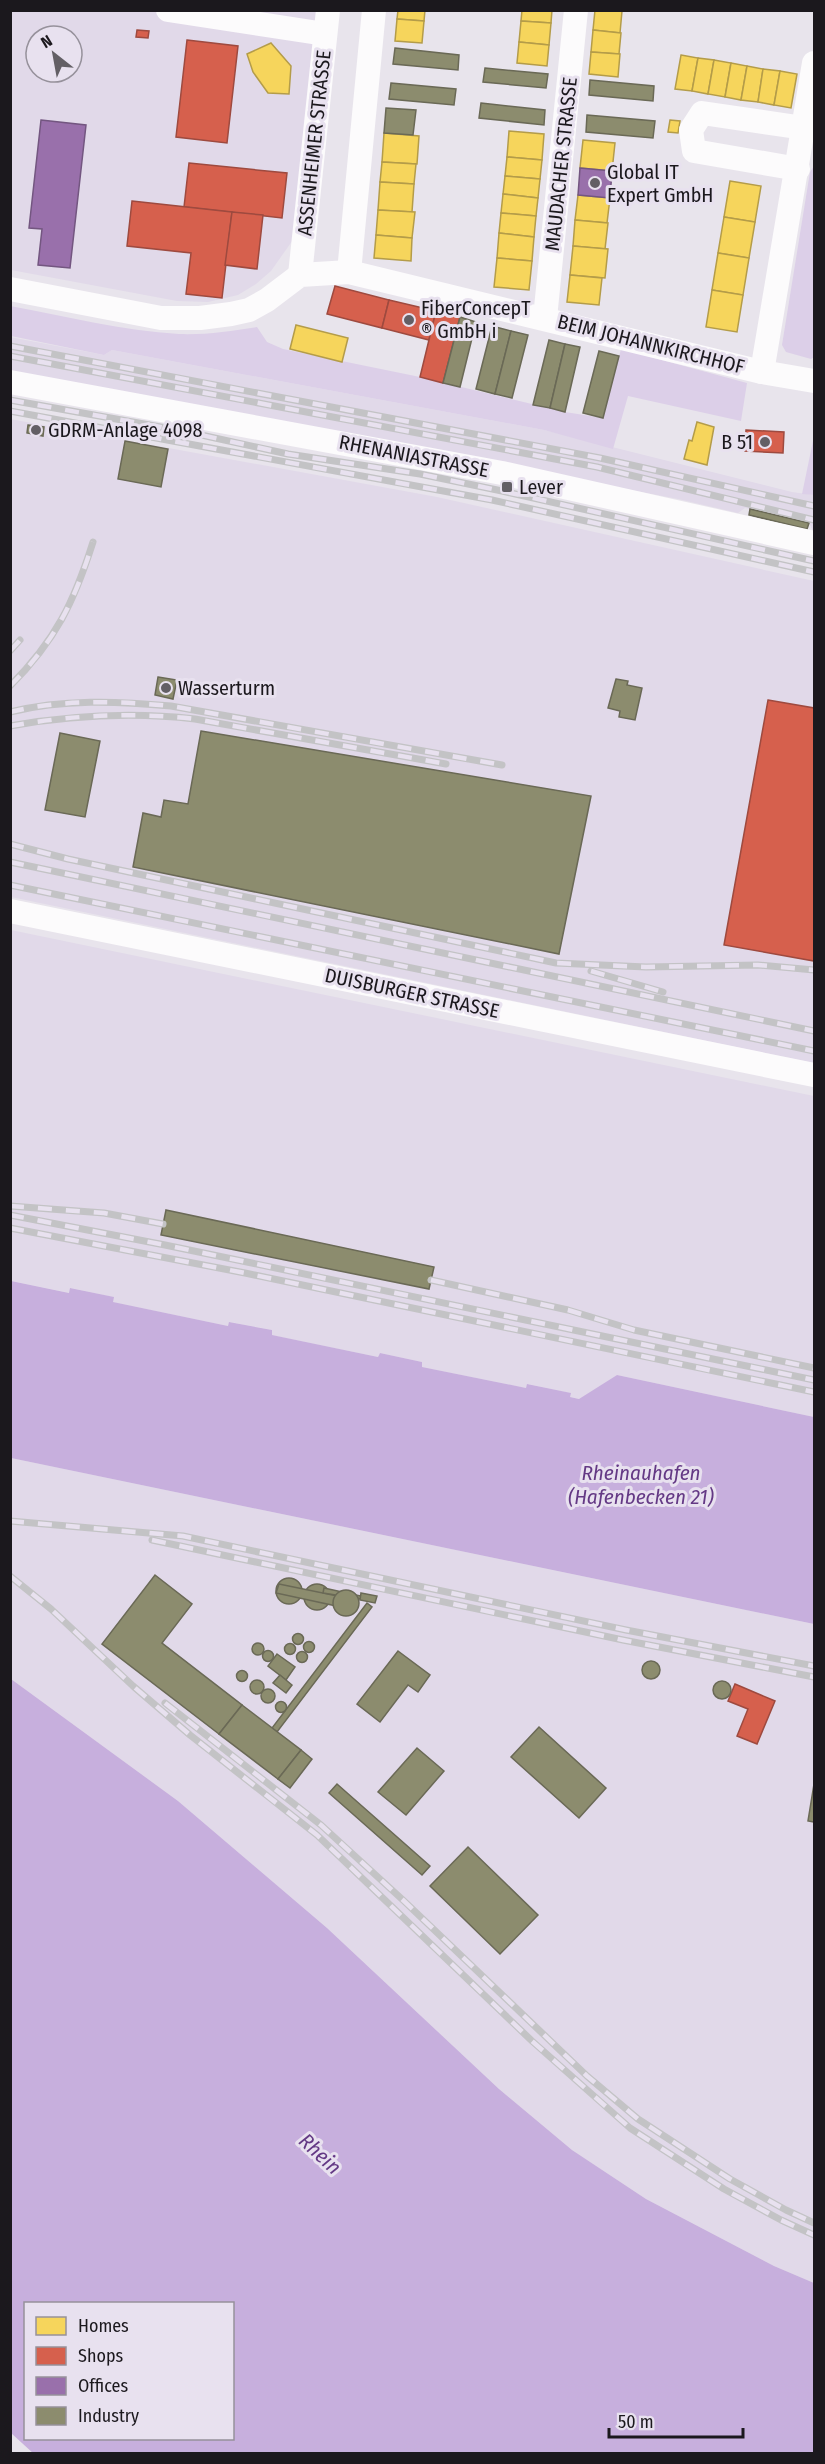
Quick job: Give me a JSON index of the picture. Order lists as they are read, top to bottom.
{
  "streets": {
    "street": [
      "ASSENHEIMER STRASSE",
      "MAUDACHER STRASSE",
      "BEIM JOHANNKIRCHHOF",
      "RHENANIASTRASSE",
      "DUISBURGER STRASSE"
    ]
  },
  "crossings": [
    ["ASSENHEIMER STRASSE", "BEIM JOHANNKIRCHHOF"],
    ["MAUDACHER STRASSE", "BEIM JOHANNKIRCHHOF"]
  ],
  "water": ["Rheinauhafen (Hafenbecken 21)", "Rhein"],
  "places": {
    "other": [
      "Global IT Expert GmbH",
      "FiberConcepT ® GmbH i",
      "GDRM-Anlage 4098",
      "B 51",
      "Wasserturm"
    ],
    "transit": ["Lever"]
  },
  "legend": [
    "Homes",
    "Shops",
    "Offices",
    "Industry"
  ],
  "scale_bar": "50 m",
  "north": "top left"
}
